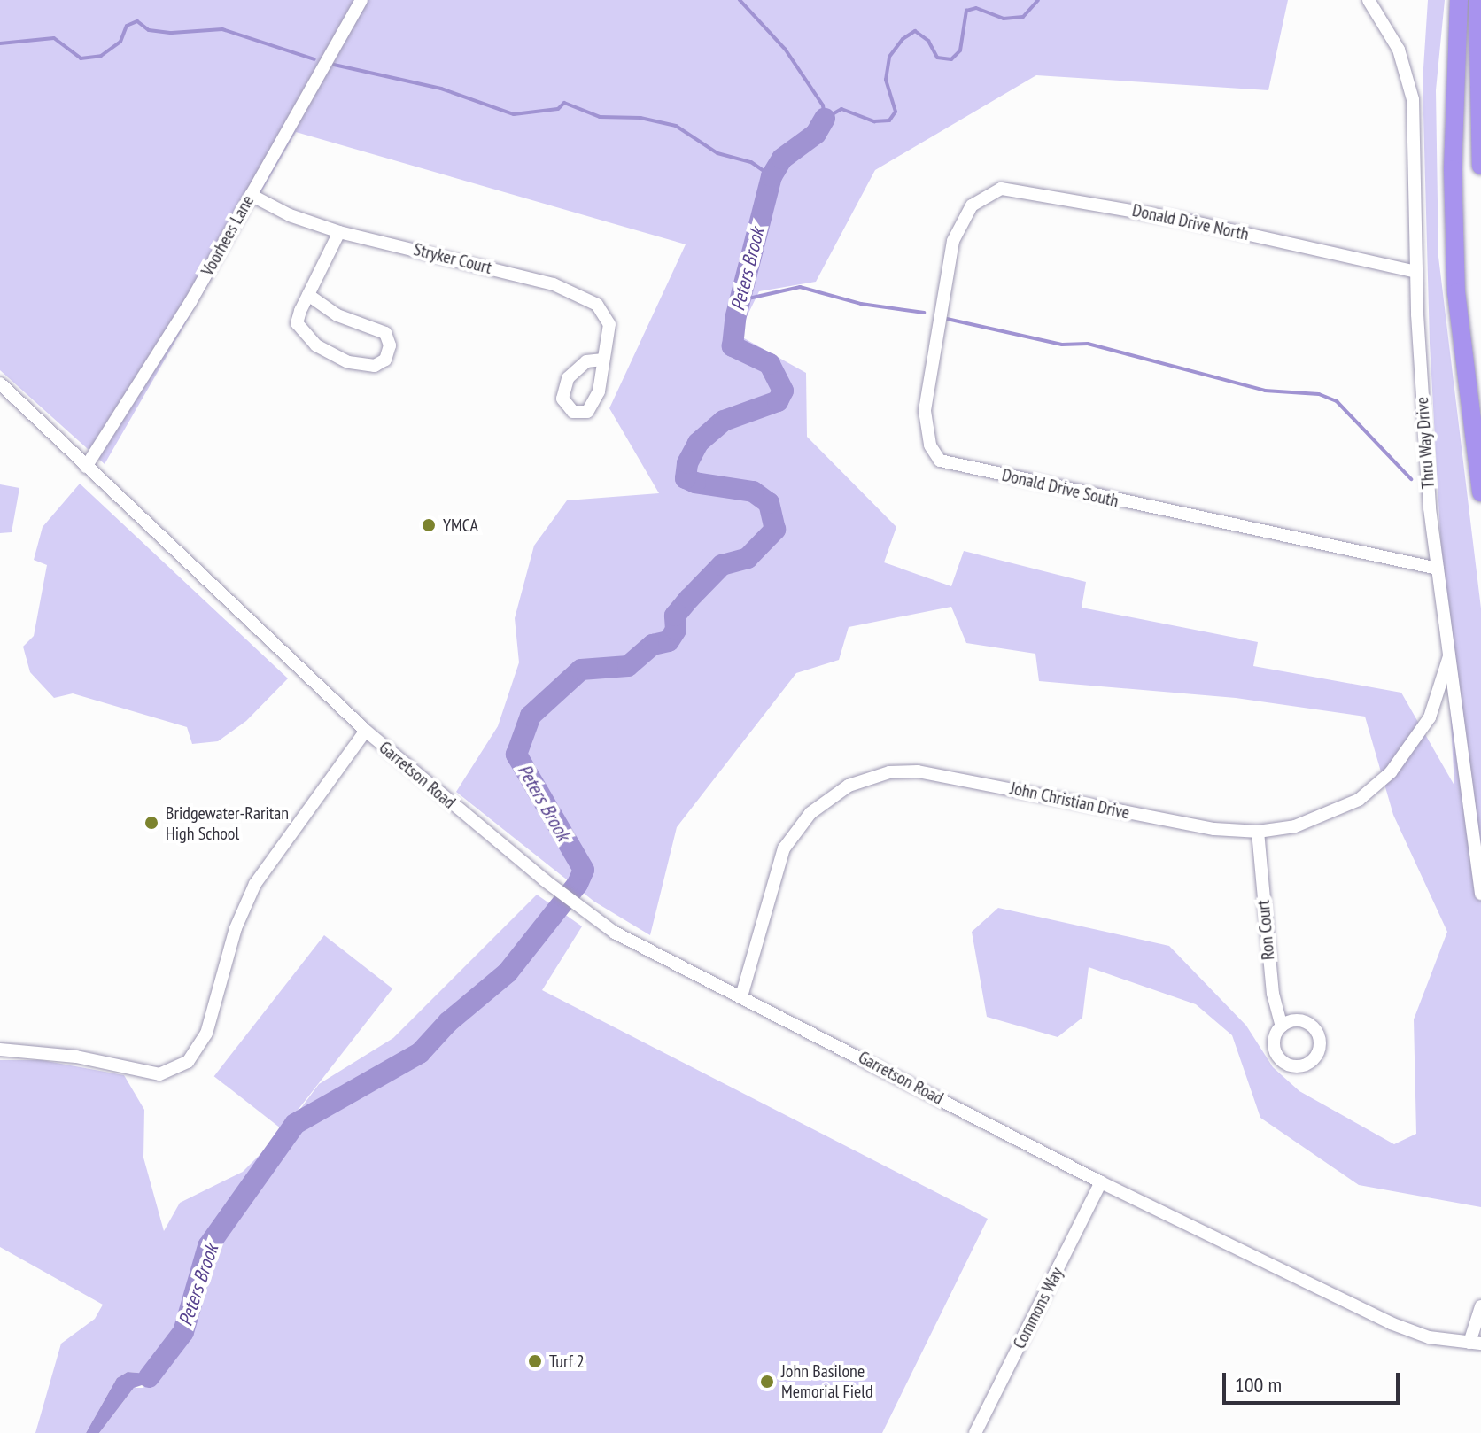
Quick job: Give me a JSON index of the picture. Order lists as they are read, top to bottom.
{
  "streets": {
    "street": [
      "Donald Drive North",
      "Voorhees Lane",
      "Stryker Court",
      "Thru Way Drive",
      "Donald Drive South",
      "Garretson Road",
      "John Christian Drive",
      "Ron Court",
      "Commons Way"
    ]
  },
  "crossings": [
    ["Donald Drive North", "Thru Way Drive"],
    ["Donald Drive North", "Donald Drive South"],
    ["Voorhees Lane", "Stryker Court"],
    ["Voorhees Lane", "Garretson Road"],
    ["Thru Way Drive", "Donald Drive South"],
    ["Thru Way Drive", "John Christian Drive"],
    ["Garretson Road", "John Christian Drive"],
    ["Garretson Road", "Commons Way"],
    ["John Christian Drive", "Ron Court"]
  ],
  "water": ["Peters Brook"],
  "places": [
    "YMCA",
    "Bridgewater-Raritan High School",
    "Turf 2",
    "John Basilone Memorial Field"
  ],
  "scale_bar": "100 m"
}
